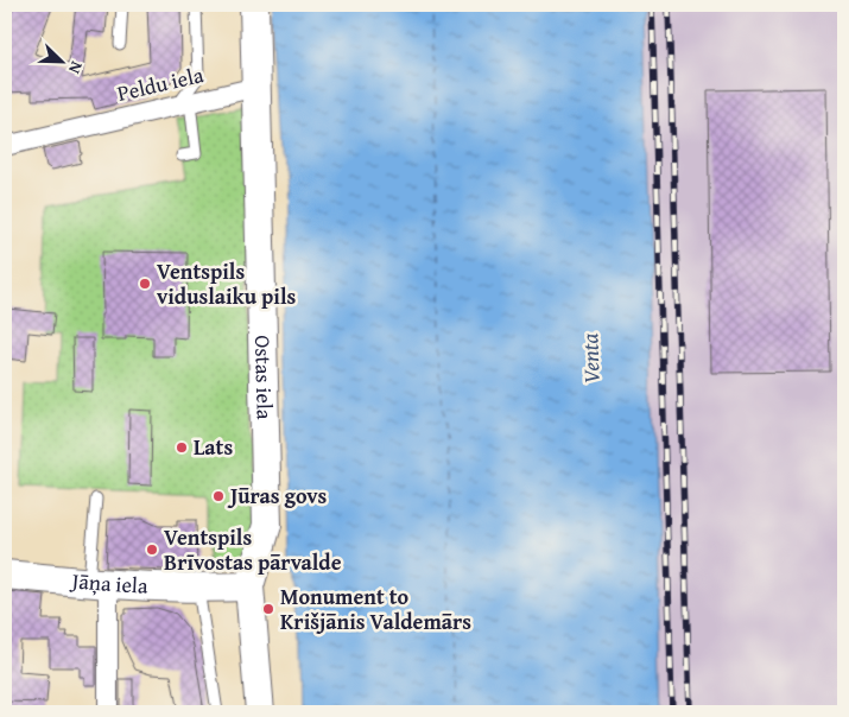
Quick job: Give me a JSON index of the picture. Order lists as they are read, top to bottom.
{
  "streets": {
    "street": ["Peldu iela", "Ostas iela", "Jāņa iela"]
  },
  "crossings": [
    ["Peldu iela", "Ostas iela"],
    ["Ostas iela", "Jāņa iela"]
  ],
  "water": ["Venta"],
  "places": [
    "Ventspils viduslaiku pils",
    "Lats",
    "Jūras govs",
    "Ventspils Brīvostas pārvalde",
    "Monument to Krišjānis Valdemārs"
  ],
  "north": "bottom right"
}
